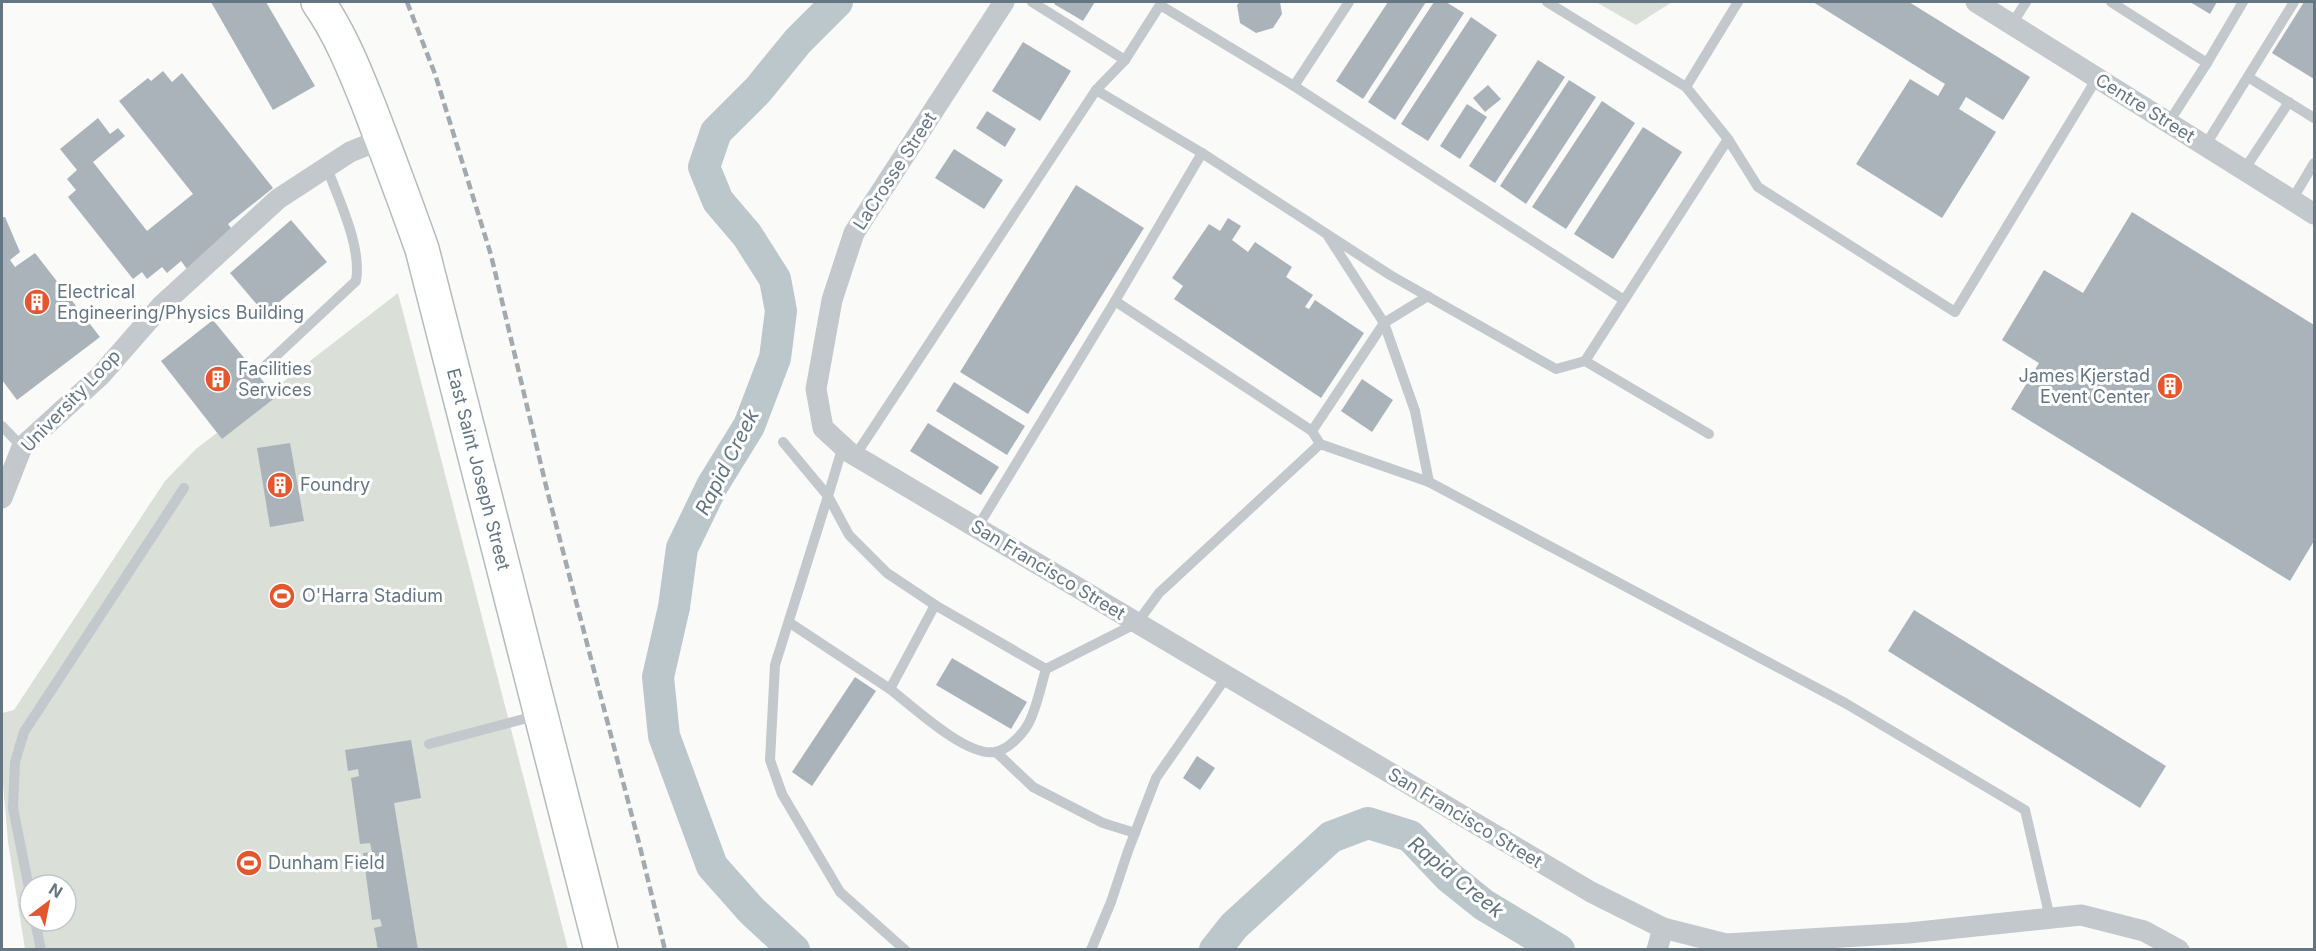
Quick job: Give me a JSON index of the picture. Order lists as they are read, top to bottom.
{
  "streets": {
    "main road": ["East Saint Joseph Street"],
    "street": [
      "Centre Street",
      "LaCrosse Street",
      "University Loop",
      "San Francisco Street"
    ]
  },
  "crossings": [
    ["LaCrosse Street", "San Francisco Street"],
    ["University Loop", "East Saint Joseph Street"]
  ],
  "water": ["Rapid Creek"],
  "places": {
    "building": [
      "Electrical Engineering/Physics Building",
      "Facilities Services",
      "James Kjerstad Event Center",
      "Foundry"
    ],
    "sports": ["O'Harra Stadium", "Dunham Field"]
  },
  "north": "top right"
}
